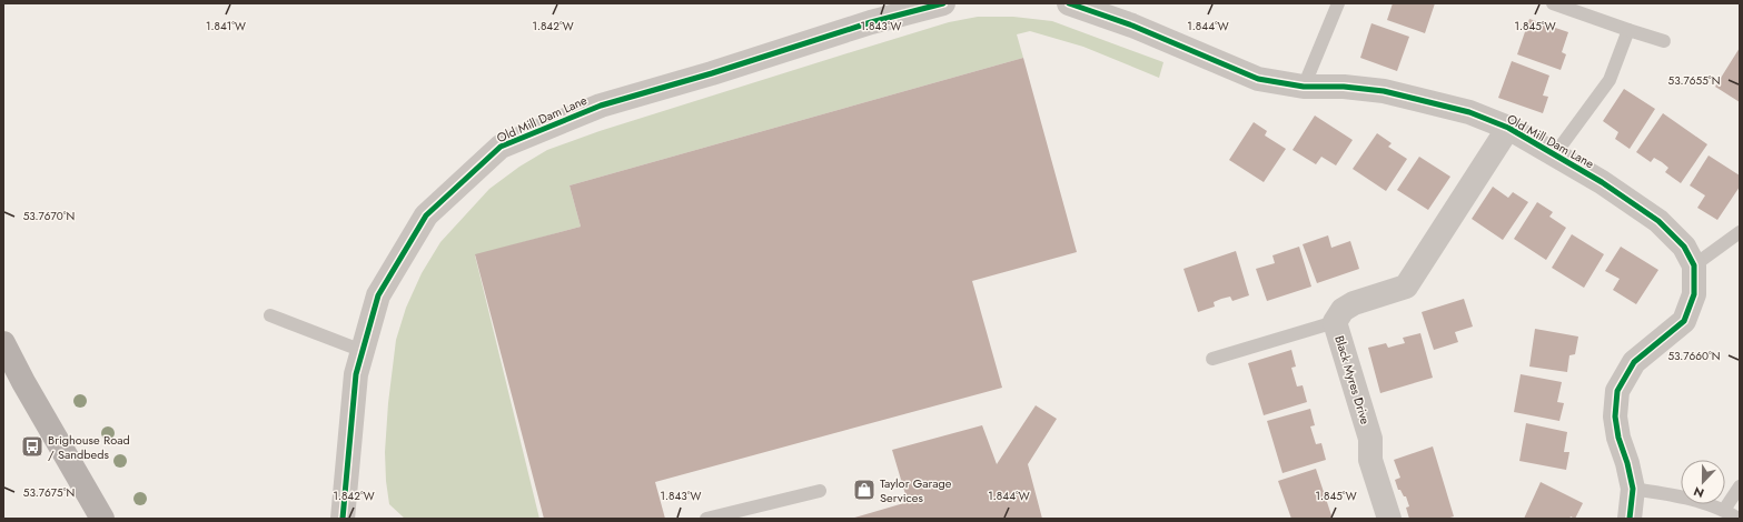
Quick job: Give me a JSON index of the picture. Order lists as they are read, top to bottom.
{
  "streets": {
    "street": ["Old Mill Dam Lane", "Black Myres Drive"]
  },
  "crossings": [
    ["Old Mill Dam Lane", "Black Myres Drive"]
  ],
  "places": {
    "bus stop": ["Brighouse Road / Sandbeds"],
    "shop": ["Taylor Garage Services"]
  },
  "north": "bottom",
  "coordinates": [
    "1.841°W",
    "1.842°W",
    "1.843°W",
    "1.844°W",
    "1.845°W",
    "53.7655°N",
    "53.7670°N",
    "53.7660°N",
    "53.7675°N"
  ]
}
